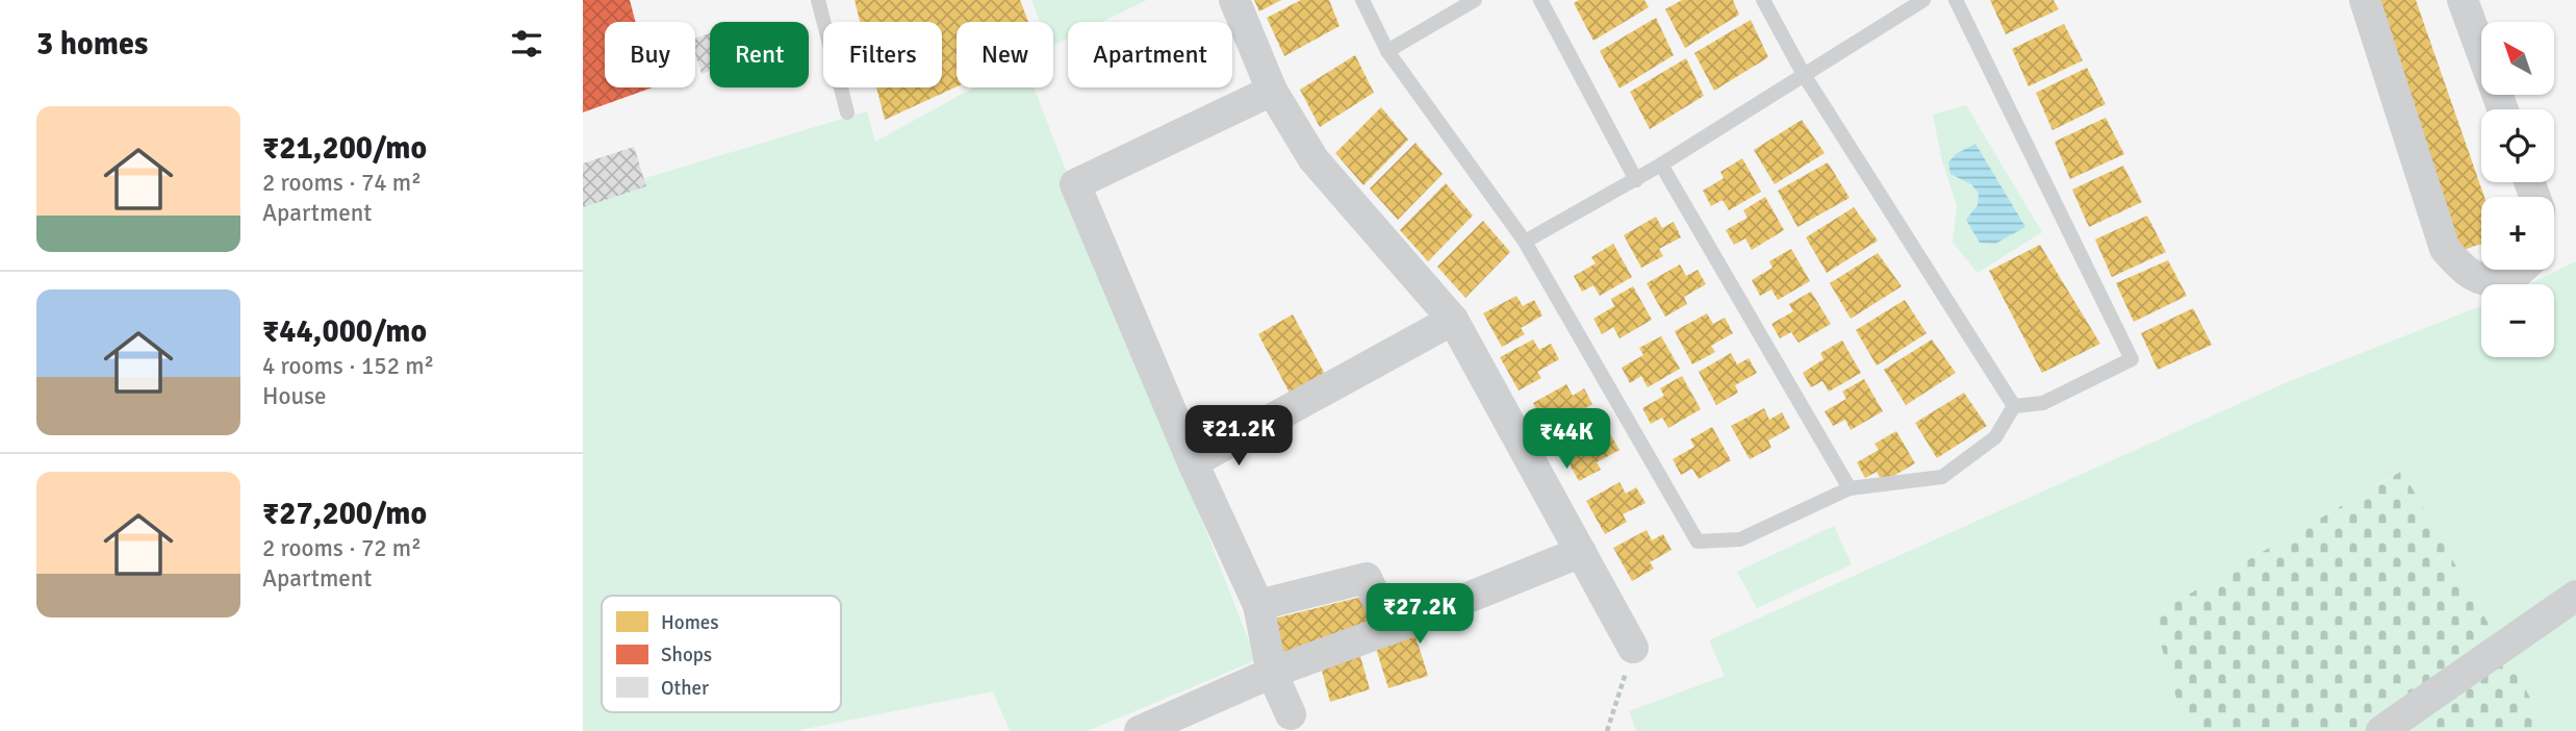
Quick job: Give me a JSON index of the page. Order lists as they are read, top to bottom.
{
  "legend": ["Homes", "Shops", "Other"],
  "north": "top left",
  "page": {
    "heading": "3 homes",
    "map_buttons": ["+", "−"],
    "chip": [
      "Buy",
      "Rent",
      "Filters",
      "New",
      "Apartment"
    ],
    "list": [
      {
        "name": "₹21,200/mo",
        "note": "2 rooms · 74 m² · Apartment"
      },
      {
        "name": "₹44,000/mo",
        "note": "4 rooms · 152 m² · House"
      },
      {
        "name": "₹27,200/mo",
        "note": "2 rooms · 72 m² · Apartment"
      }
    ],
    "price": ["₹21.2K", "₹44K", "₹27.2K"]
  }
}
